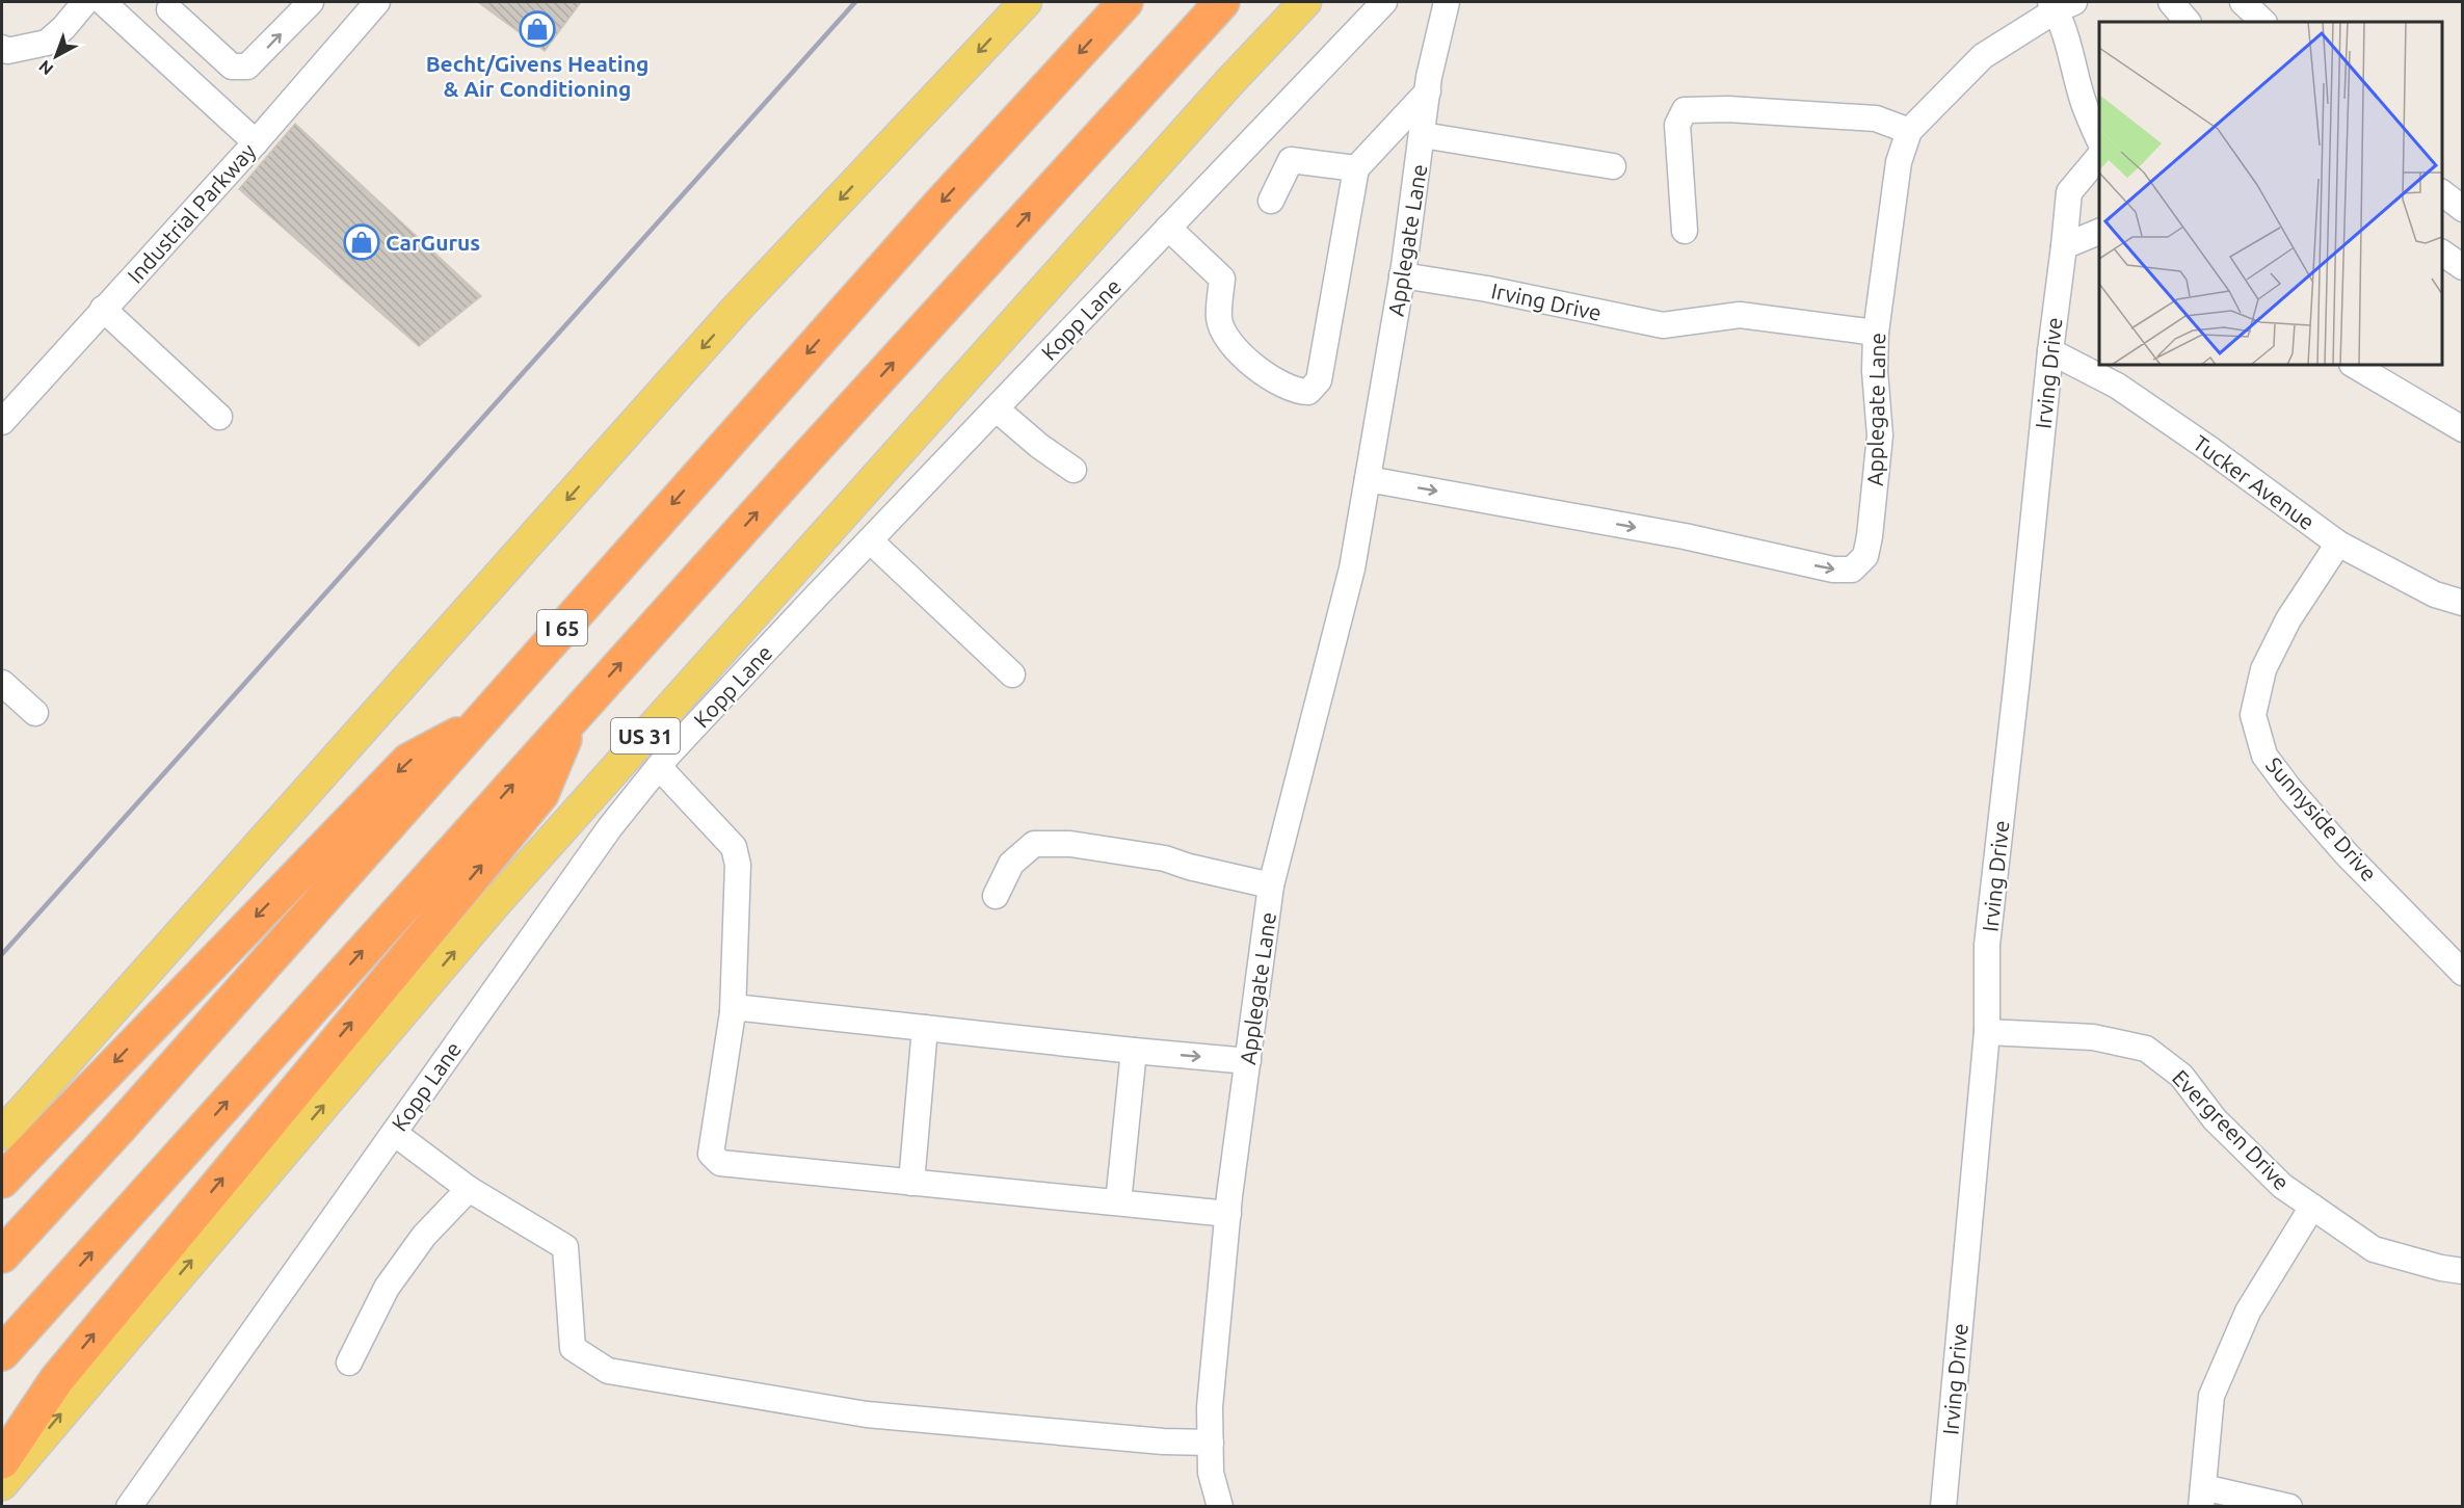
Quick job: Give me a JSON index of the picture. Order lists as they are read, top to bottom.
{
  "streets": {
    "highway": ["I 65"],
    "main road": ["US 31"],
    "street": [
      "Industrial Parkway",
      "Applegate Lane",
      "Irving Drive",
      "Kopp Lane",
      "Tucker Avenue",
      "Sunnyside Drive",
      "Evergreen Drive"
    ]
  },
  "crossings": [
    ["Applegate Lane", "Irving Drive"],
    ["Irving Drive", "Tucker Avenue"],
    ["Irving Drive", "Evergreen Drive"],
    ["Tucker Avenue", "Sunnyside Drive"]
  ],
  "places": {
    "shop": ["Becht/Givens Heating & Air Conditioning", "CarGurus"]
  },
  "north": "bottom left"
}
